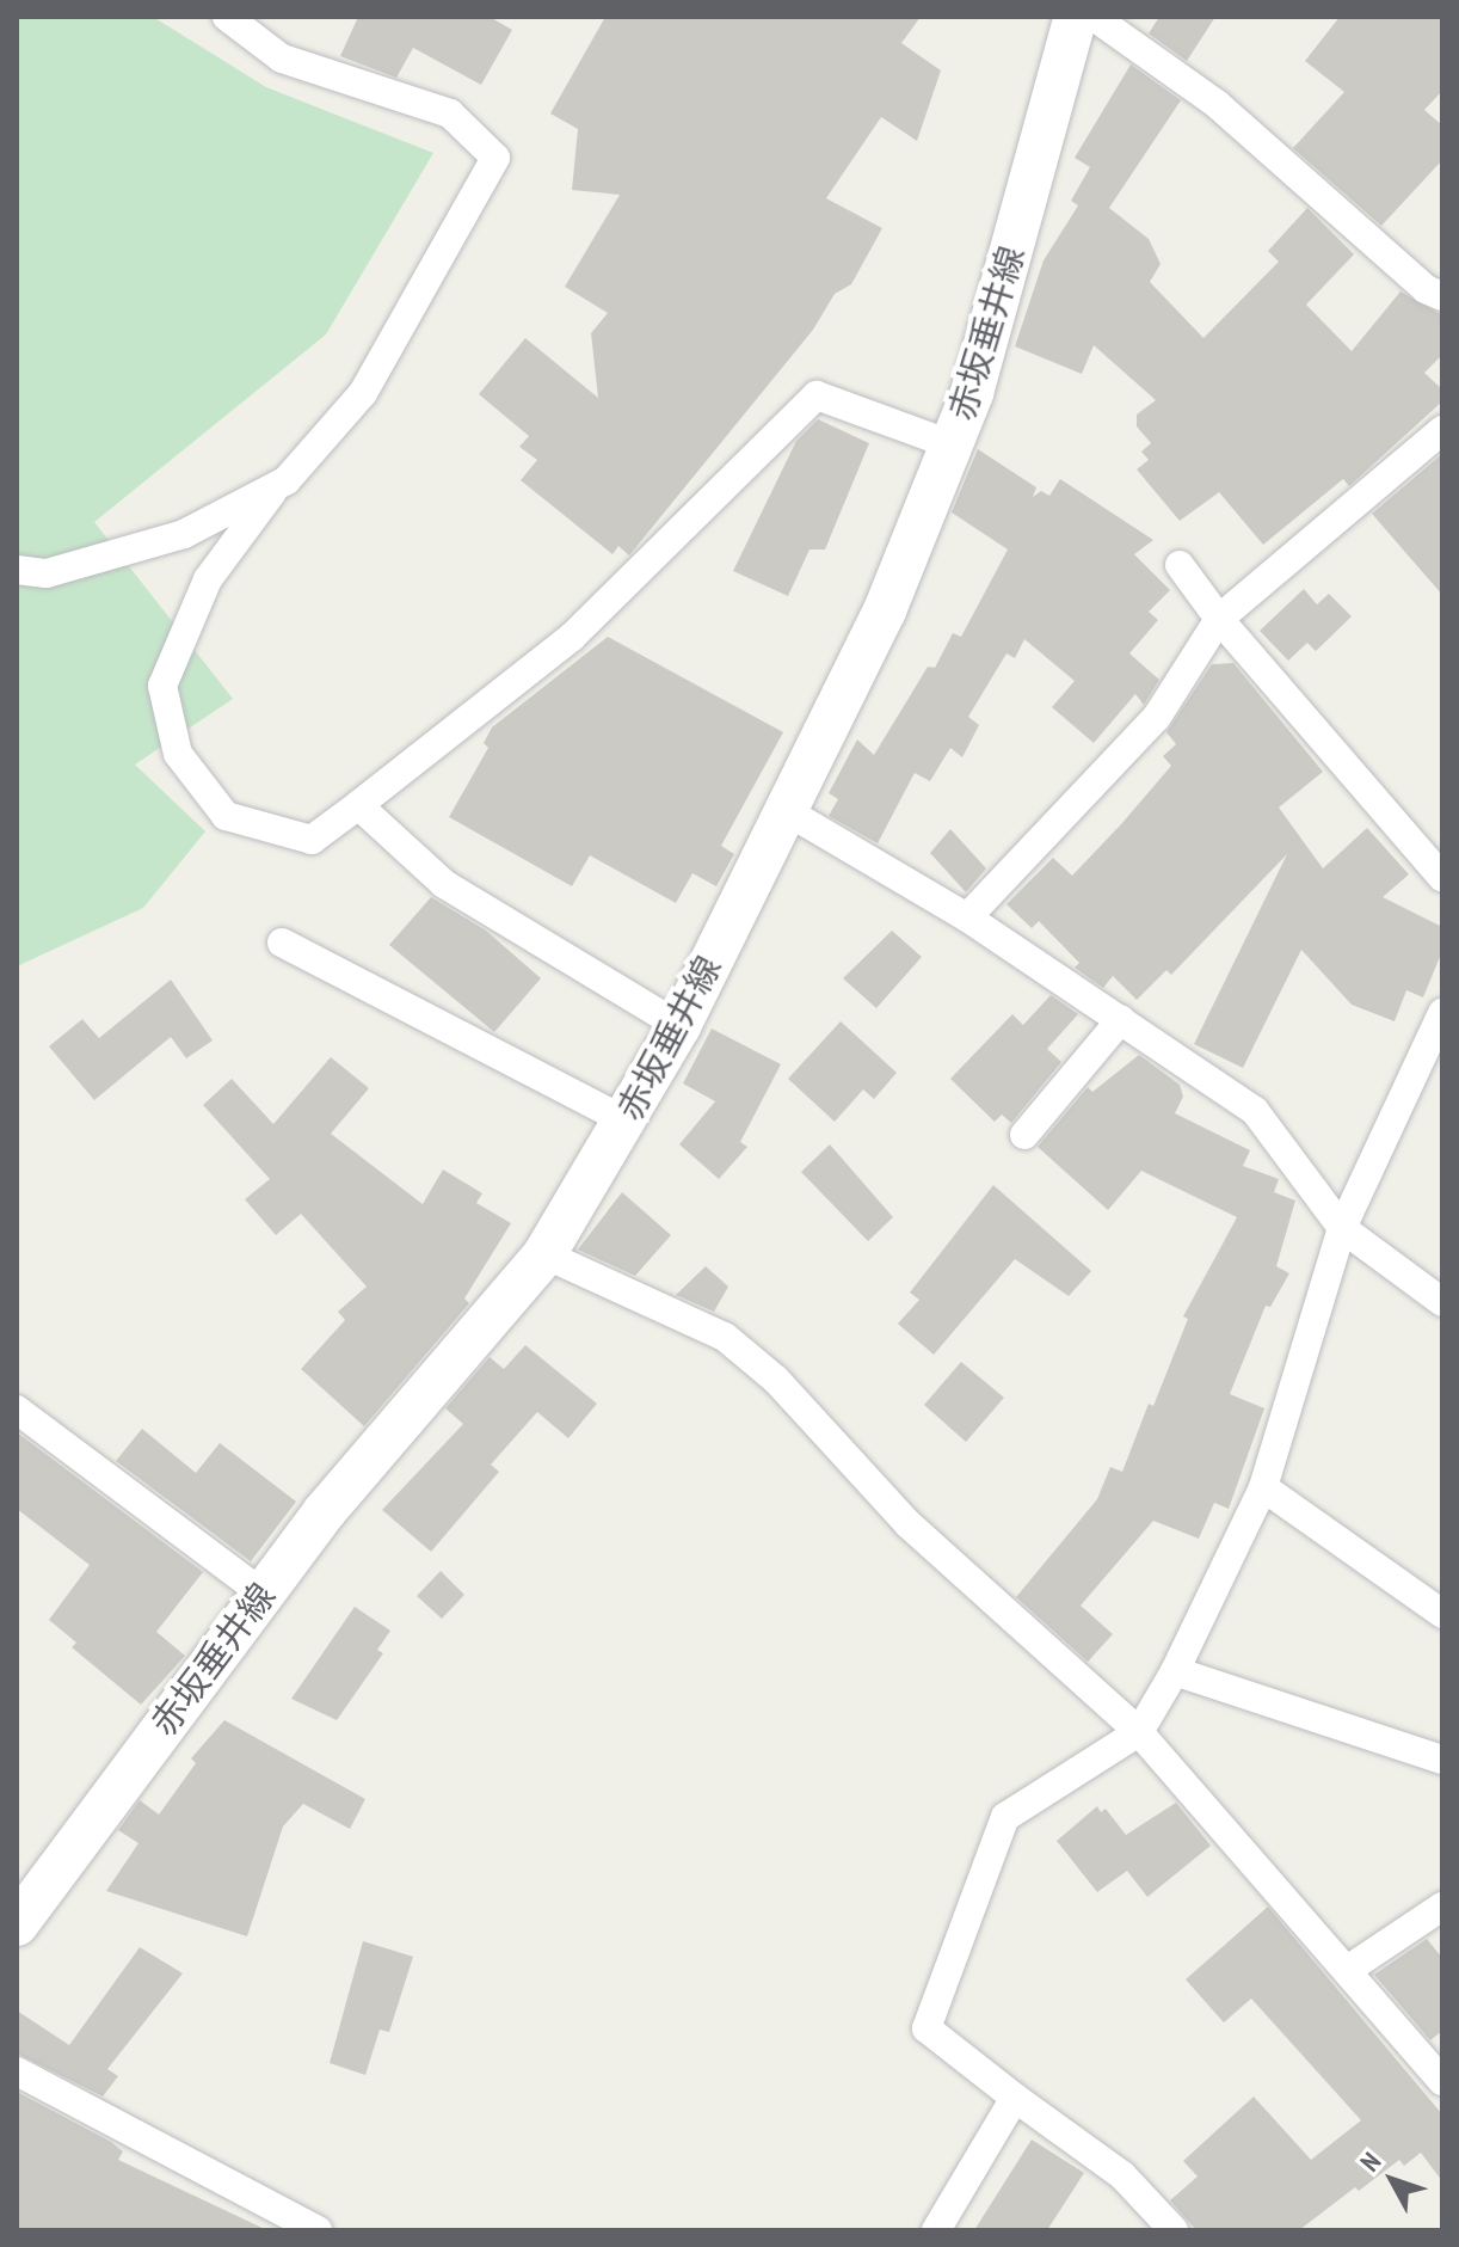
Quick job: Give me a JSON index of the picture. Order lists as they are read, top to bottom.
{
  "streets": {
    "main road": ["赤坂垂井線"]
  },
  "north": "top left"
}
